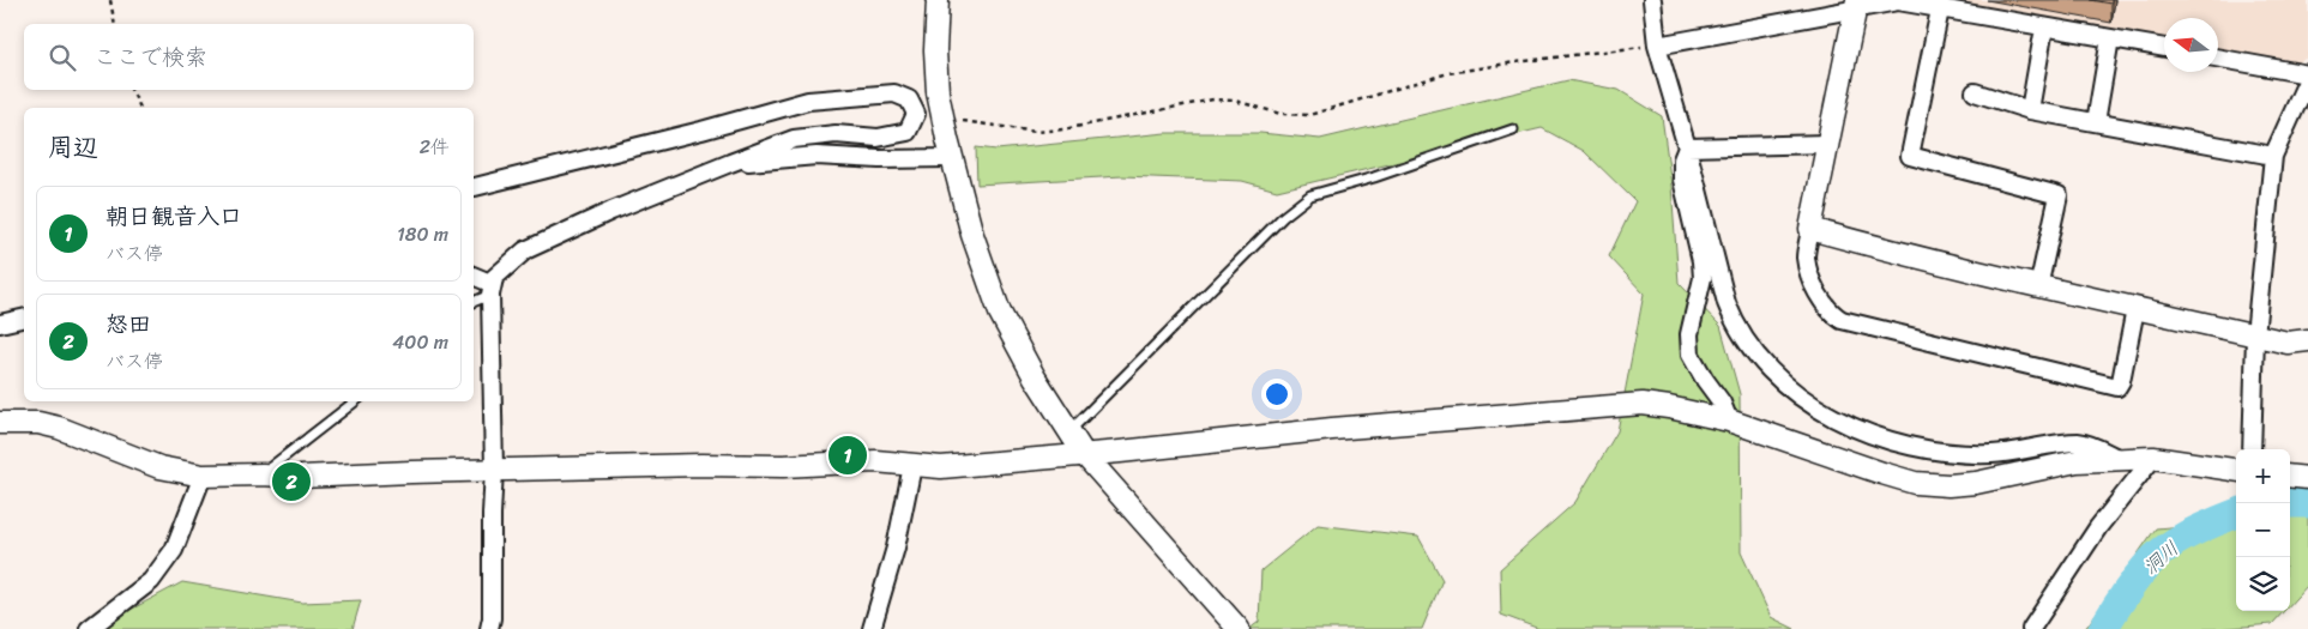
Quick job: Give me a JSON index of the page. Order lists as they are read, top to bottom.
{
  "water": ["洞川"],
  "north": "left",
  "page": {
    "search": "ここで検索",
    "heading": ["周辺", "2件"],
    "list": [
      {
        "mark": "1",
        "name": "朝日観音入口",
        "note": "バス停",
        "value": "180 m"
      },
      {
        "mark": "2",
        "name": "怒田",
        "note": "バス停",
        "value": "400 m"
      }
    ],
    "pins": ["1", "2"],
    "map_buttons": ["+", "−"]
  }
}
